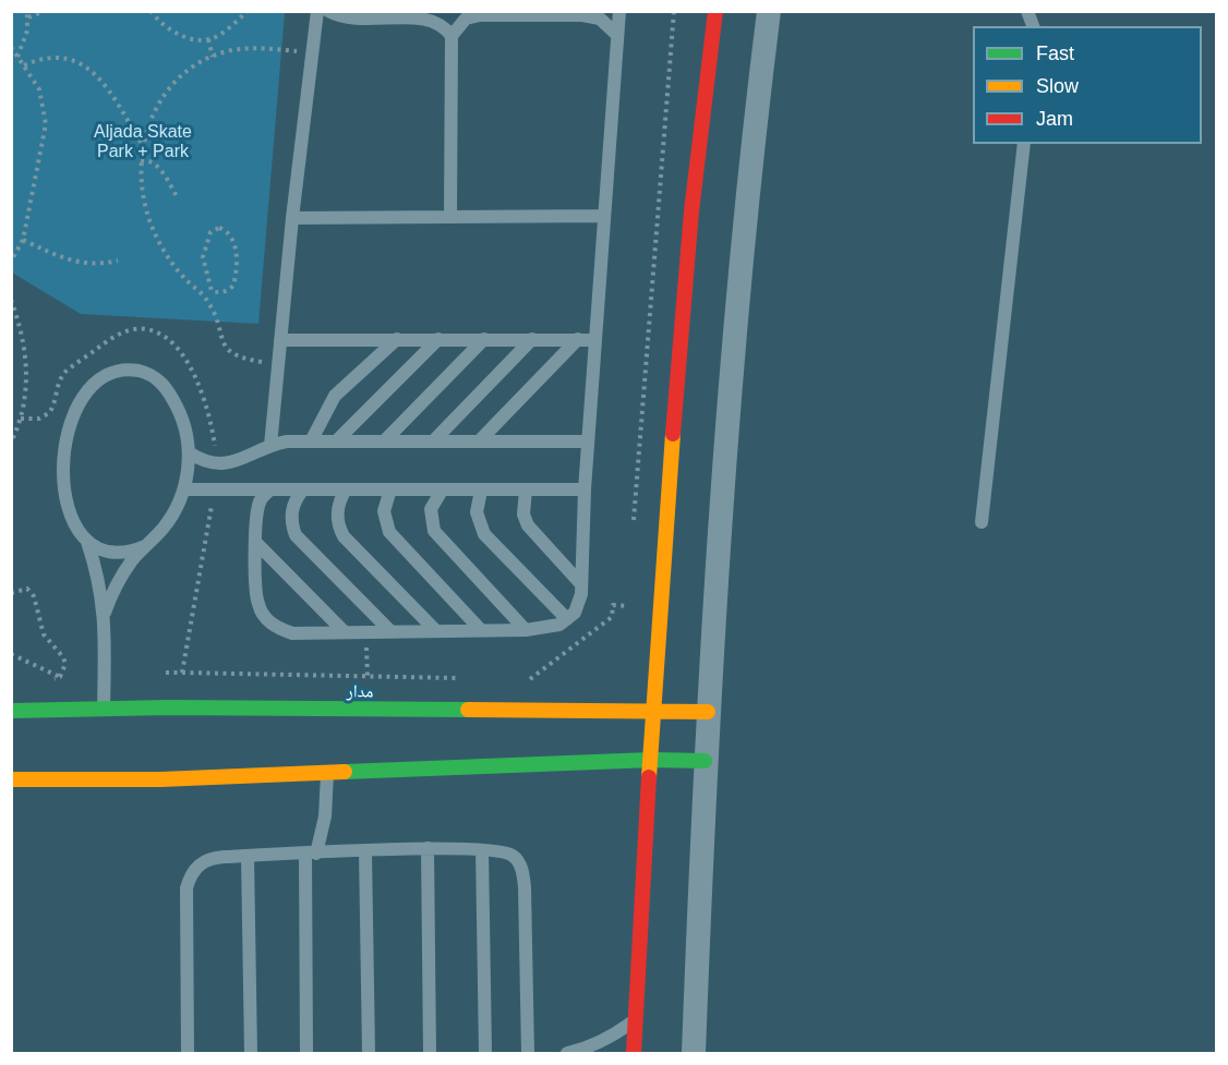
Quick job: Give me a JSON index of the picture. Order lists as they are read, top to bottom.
{
  "streets": {
    "street": ["مدار"]
  },
  "parks": ["Aljada Skate Park + Park"],
  "legend": ["Fast", "Slow", "Jam"]
}
